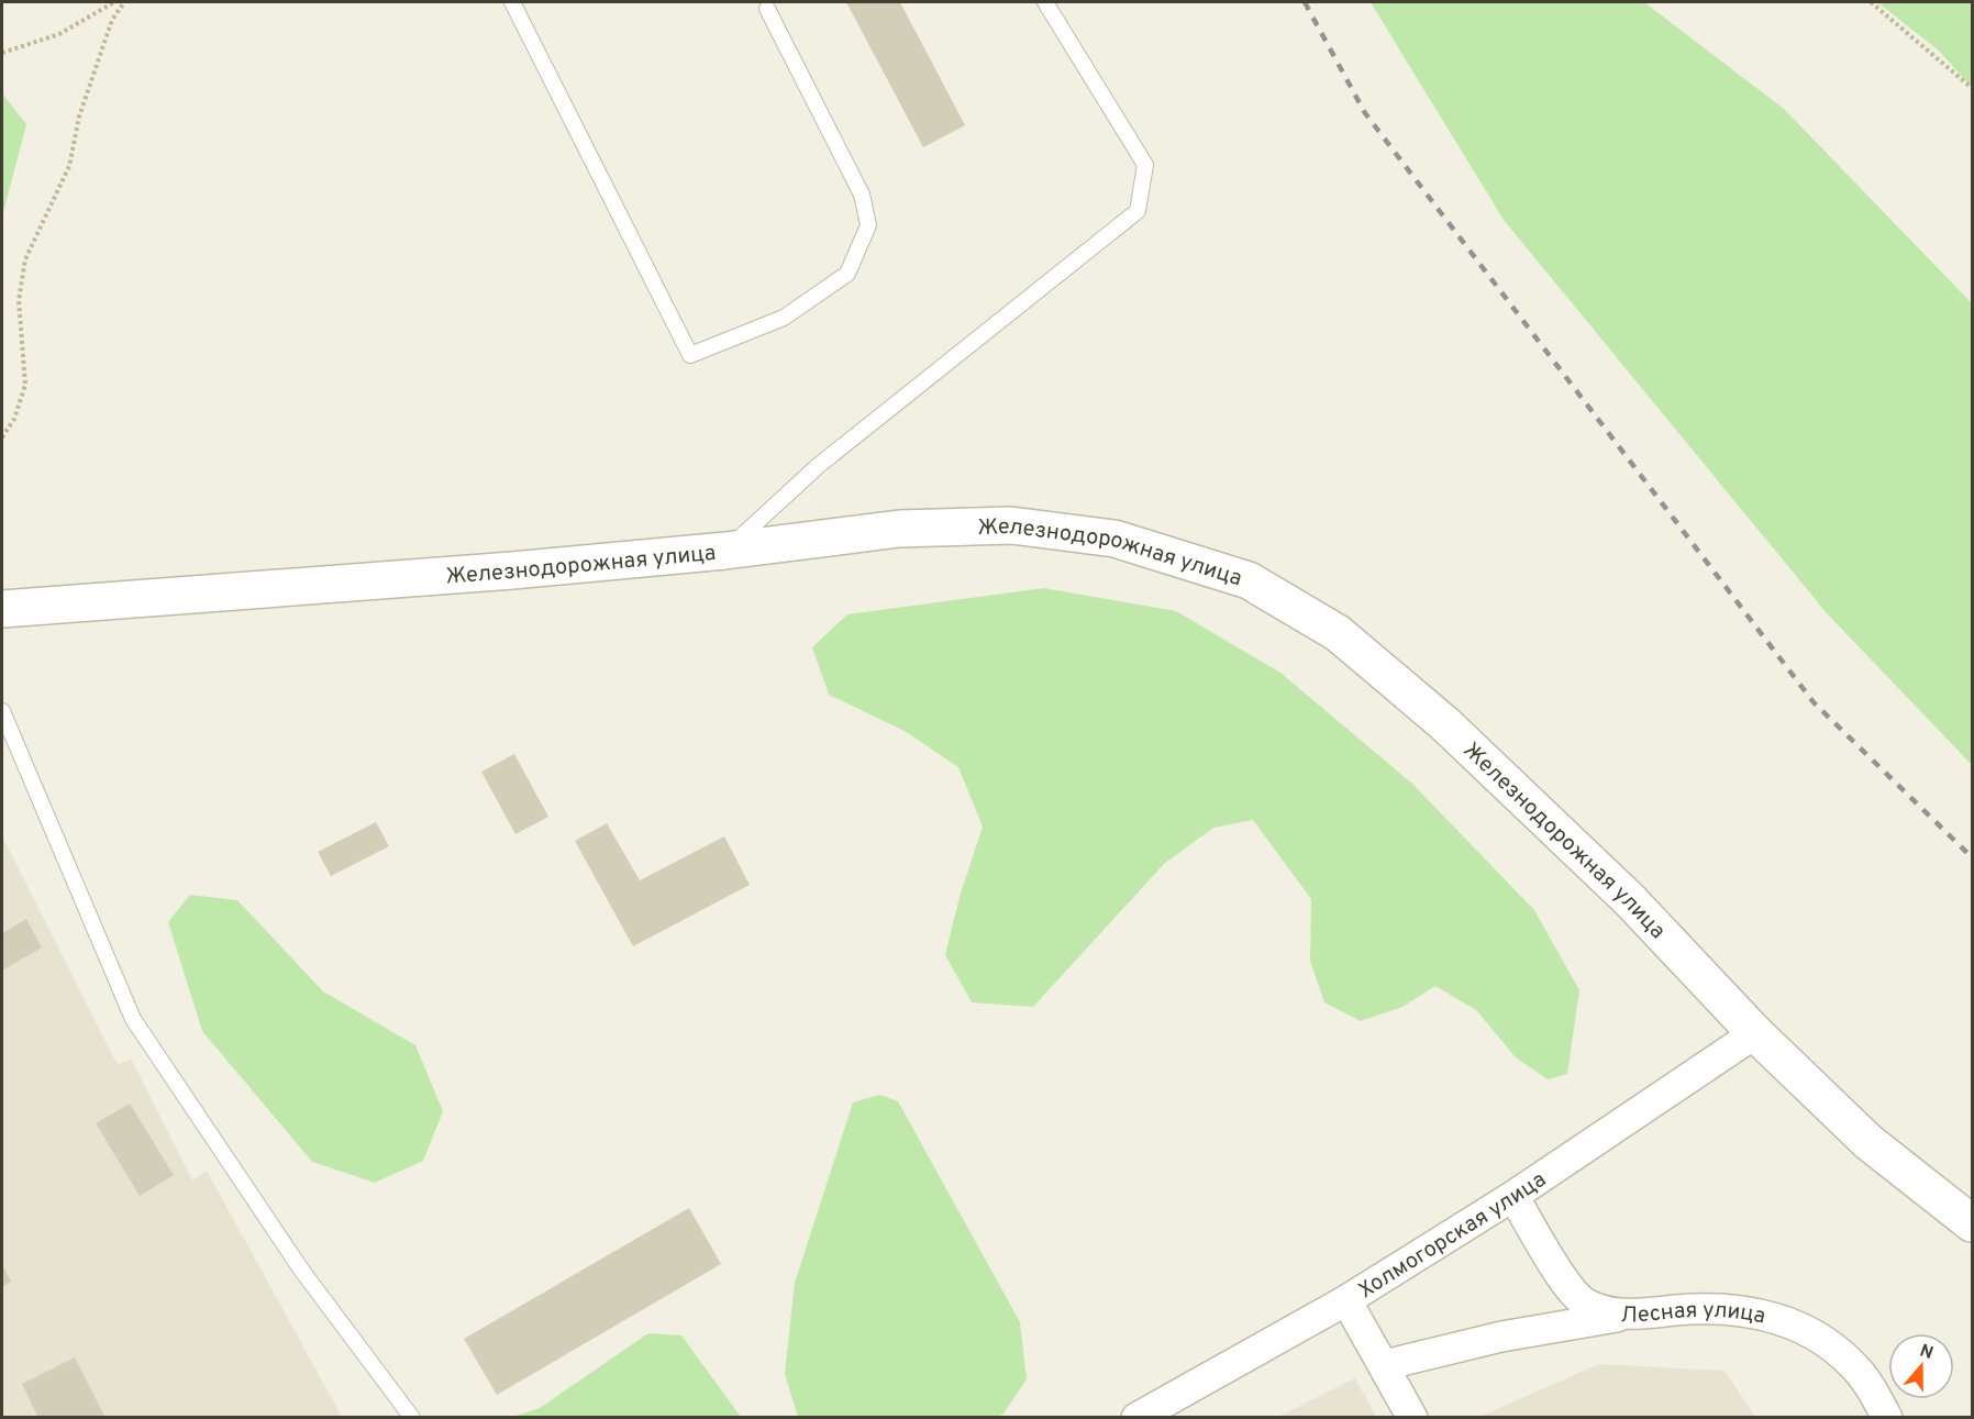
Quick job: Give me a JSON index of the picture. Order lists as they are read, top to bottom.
{
  "streets": {
    "street": ["Железнодорожная улица", "Холмогорская улица", "Лесная улица"]
  },
  "crossings": [
    ["Железнодорожная улица", "Холмогорская улица"],
    ["Холмогорская улица", "Лесная улица"]
  ],
  "north": "top"
}
